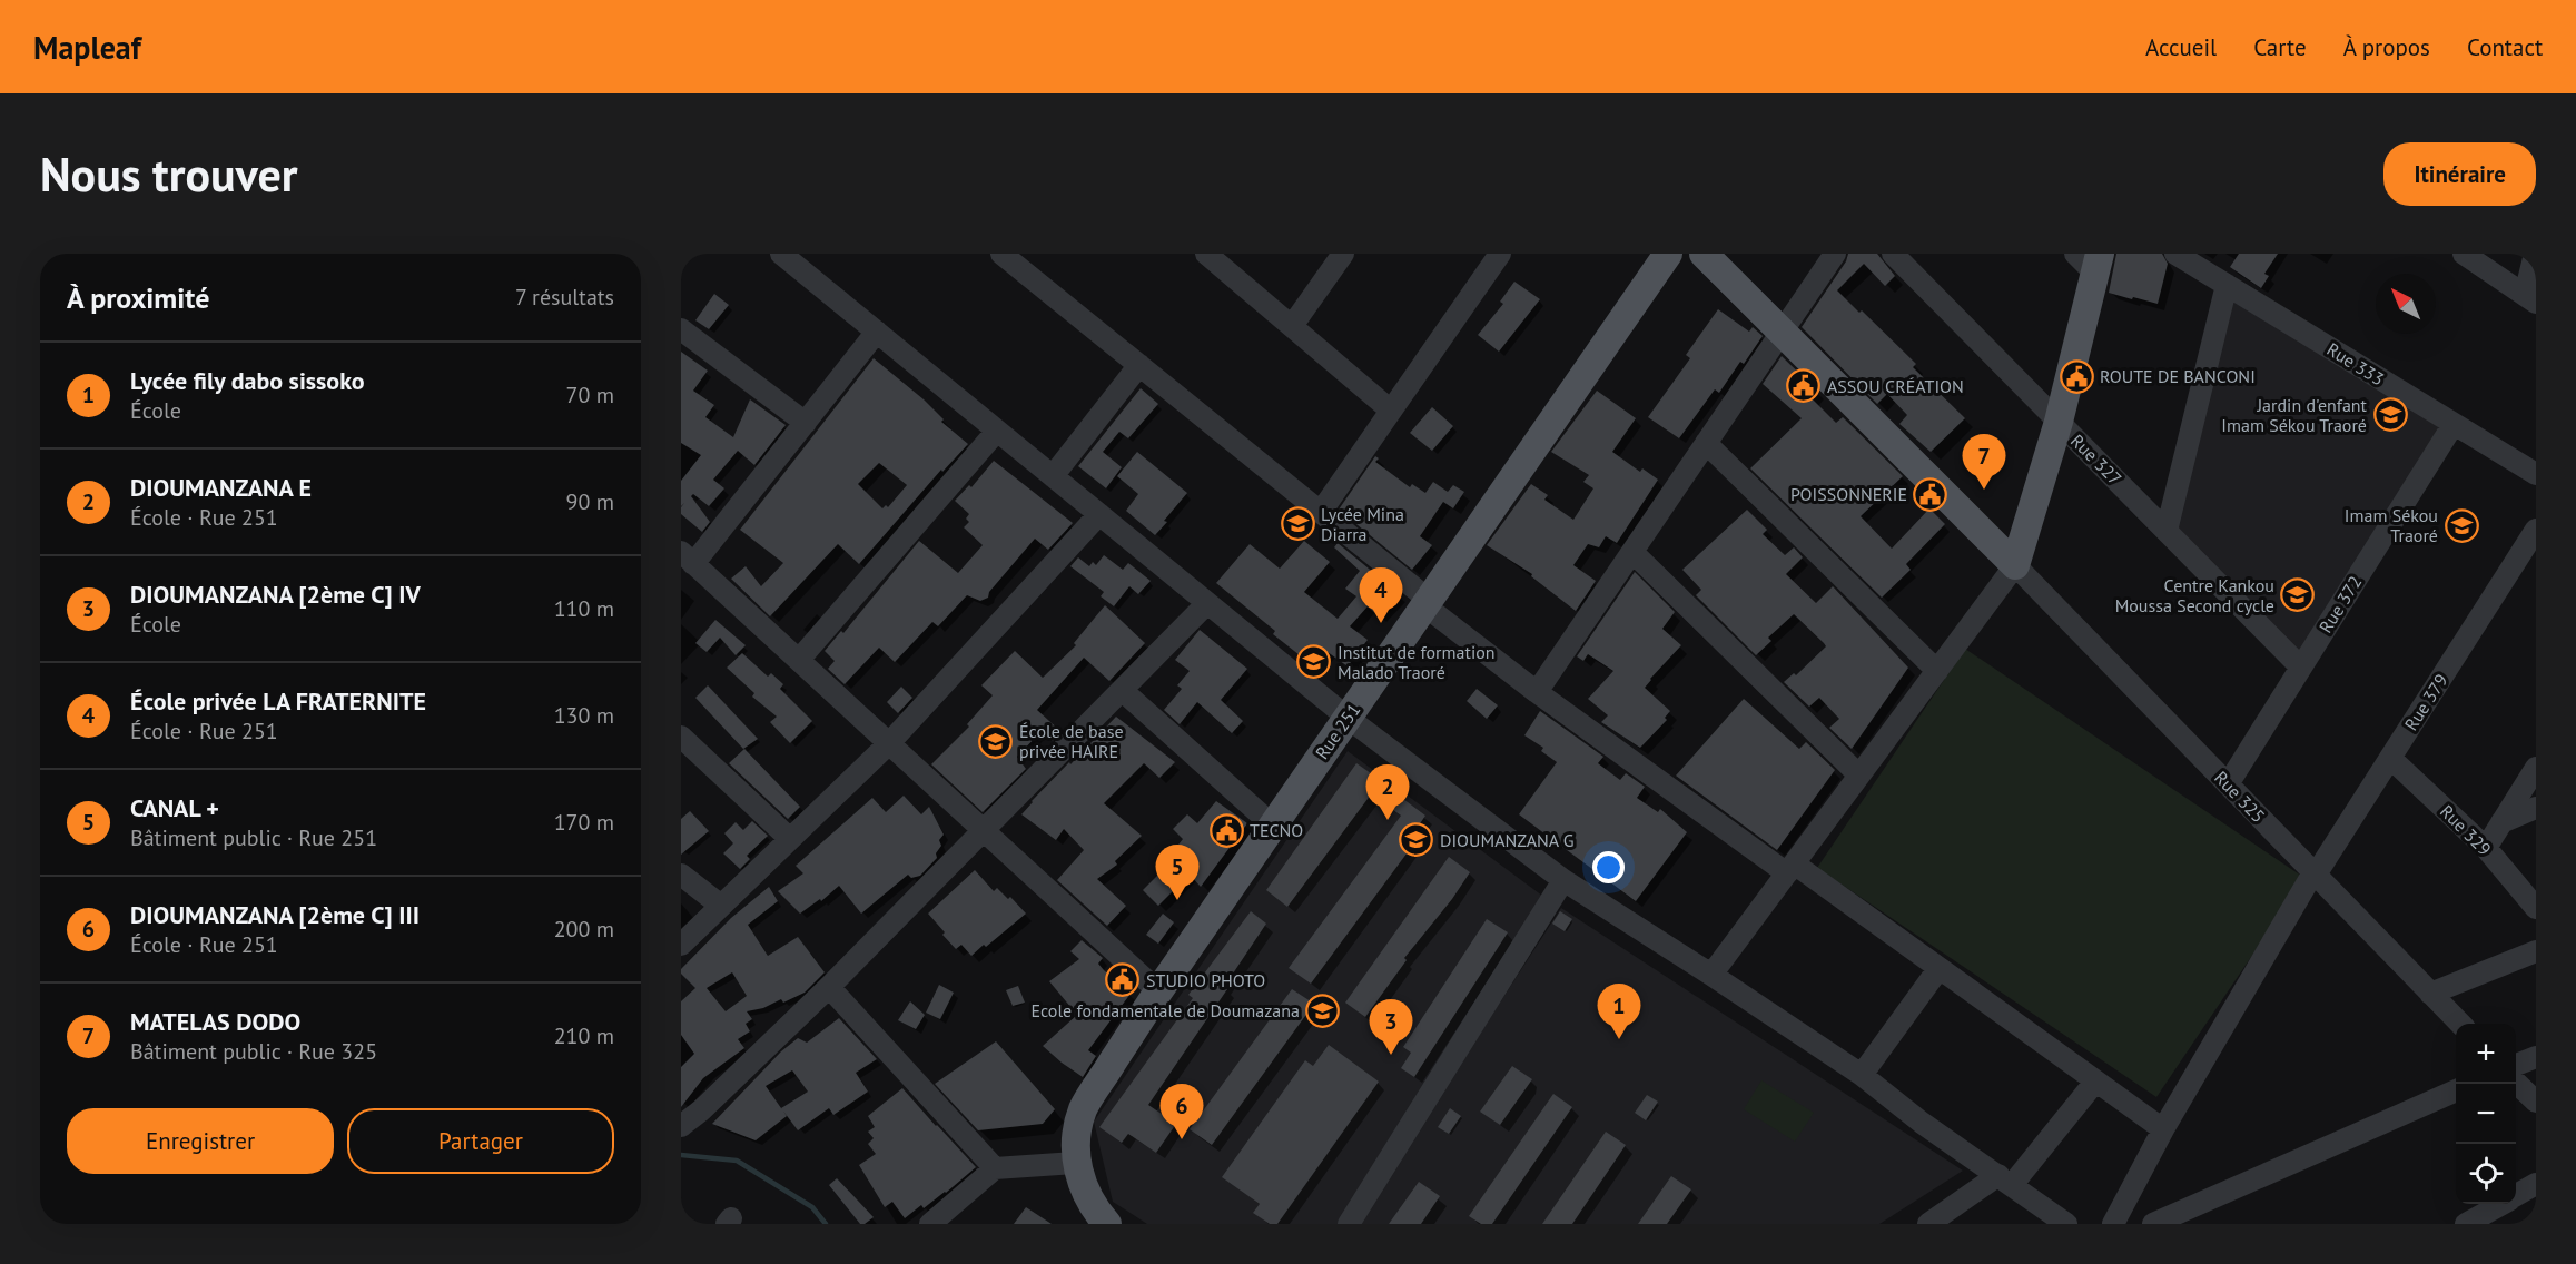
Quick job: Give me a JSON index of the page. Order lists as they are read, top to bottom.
{
  "streets": {
    "main road": ["Rue 251"],
    "street": [
      "Rue 333",
      "Rue 327",
      "Rue 372",
      "Rue 379",
      "Rue 325",
      "Rue 329"
    ]
  },
  "crossings": [
    ["Rue 333", "Rue 372"],
    ["Rue 327", "Rue 372"],
    ["Rue 372", "Rue 325"],
    ["Rue 379", "Rue 325"],
    ["Rue 379", "Rue 329"]
  ],
  "places": {
    "public building": [
      "ROUTE DE BANCONI",
      "ASSOU CRÉATION",
      "POISSONNERIE",
      "TECNO",
      "STUDIO PHOTO"
    ],
    "school or university": [
      "Jardin d'enfant Imam Sékou Traoré",
      "Lycée Mina Diarra",
      "Imam Sékou Traoré",
      "Centre Kankou Moussa Second cycle",
      "Institut de formation Malado Traoré",
      "École de base privée HAIRE",
      "DIOUMANZANA G",
      "Ecole fondamentale de Doumazana"
    ]
  },
  "north": "top left",
  "page": {
    "header": "Mapleaf",
    "nav": [
      "Accueil",
      "Carte",
      "À propos",
      "Contact"
    ],
    "buttons": [
      "Itinéraire",
      ["Enregistrer", "Partager"]
    ],
    "title": "Nous trouver",
    "heading": ["À proximité", "7 résultats"],
    "list": [
      {
        "mark": "1",
        "name": "Lycée fily dabo sissoko",
        "note": "École",
        "value": "70 m"
      },
      {
        "mark": "2",
        "name": "DIOUMANZANA E",
        "note": "École · Rue 251",
        "value": "90 m"
      },
      {
        "mark": "3",
        "name": "DIOUMANZANA [2ème C] IV",
        "note": "École",
        "value": "110 m"
      },
      {
        "mark": "4",
        "name": "École privée LA FRATERNITE",
        "note": "École · Rue 251",
        "value": "130 m"
      },
      {
        "mark": "5",
        "name": "CANAL +",
        "note": "Bâtiment public · Rue 251",
        "value": "170 m"
      },
      {
        "mark": "6",
        "name": "DIOUMANZANA [2ème C] III",
        "note": "École · Rue 251",
        "value": "200 m"
      },
      {
        "mark": "7",
        "name": "MATELAS DODO",
        "note": "Bâtiment public · Rue 325",
        "value": "210 m"
      }
    ],
    "pins": [
      "7",
      "4",
      "2",
      "5",
      "1",
      "3",
      "6"
    ],
    "map_buttons": ["+", "−"]
  }
}
